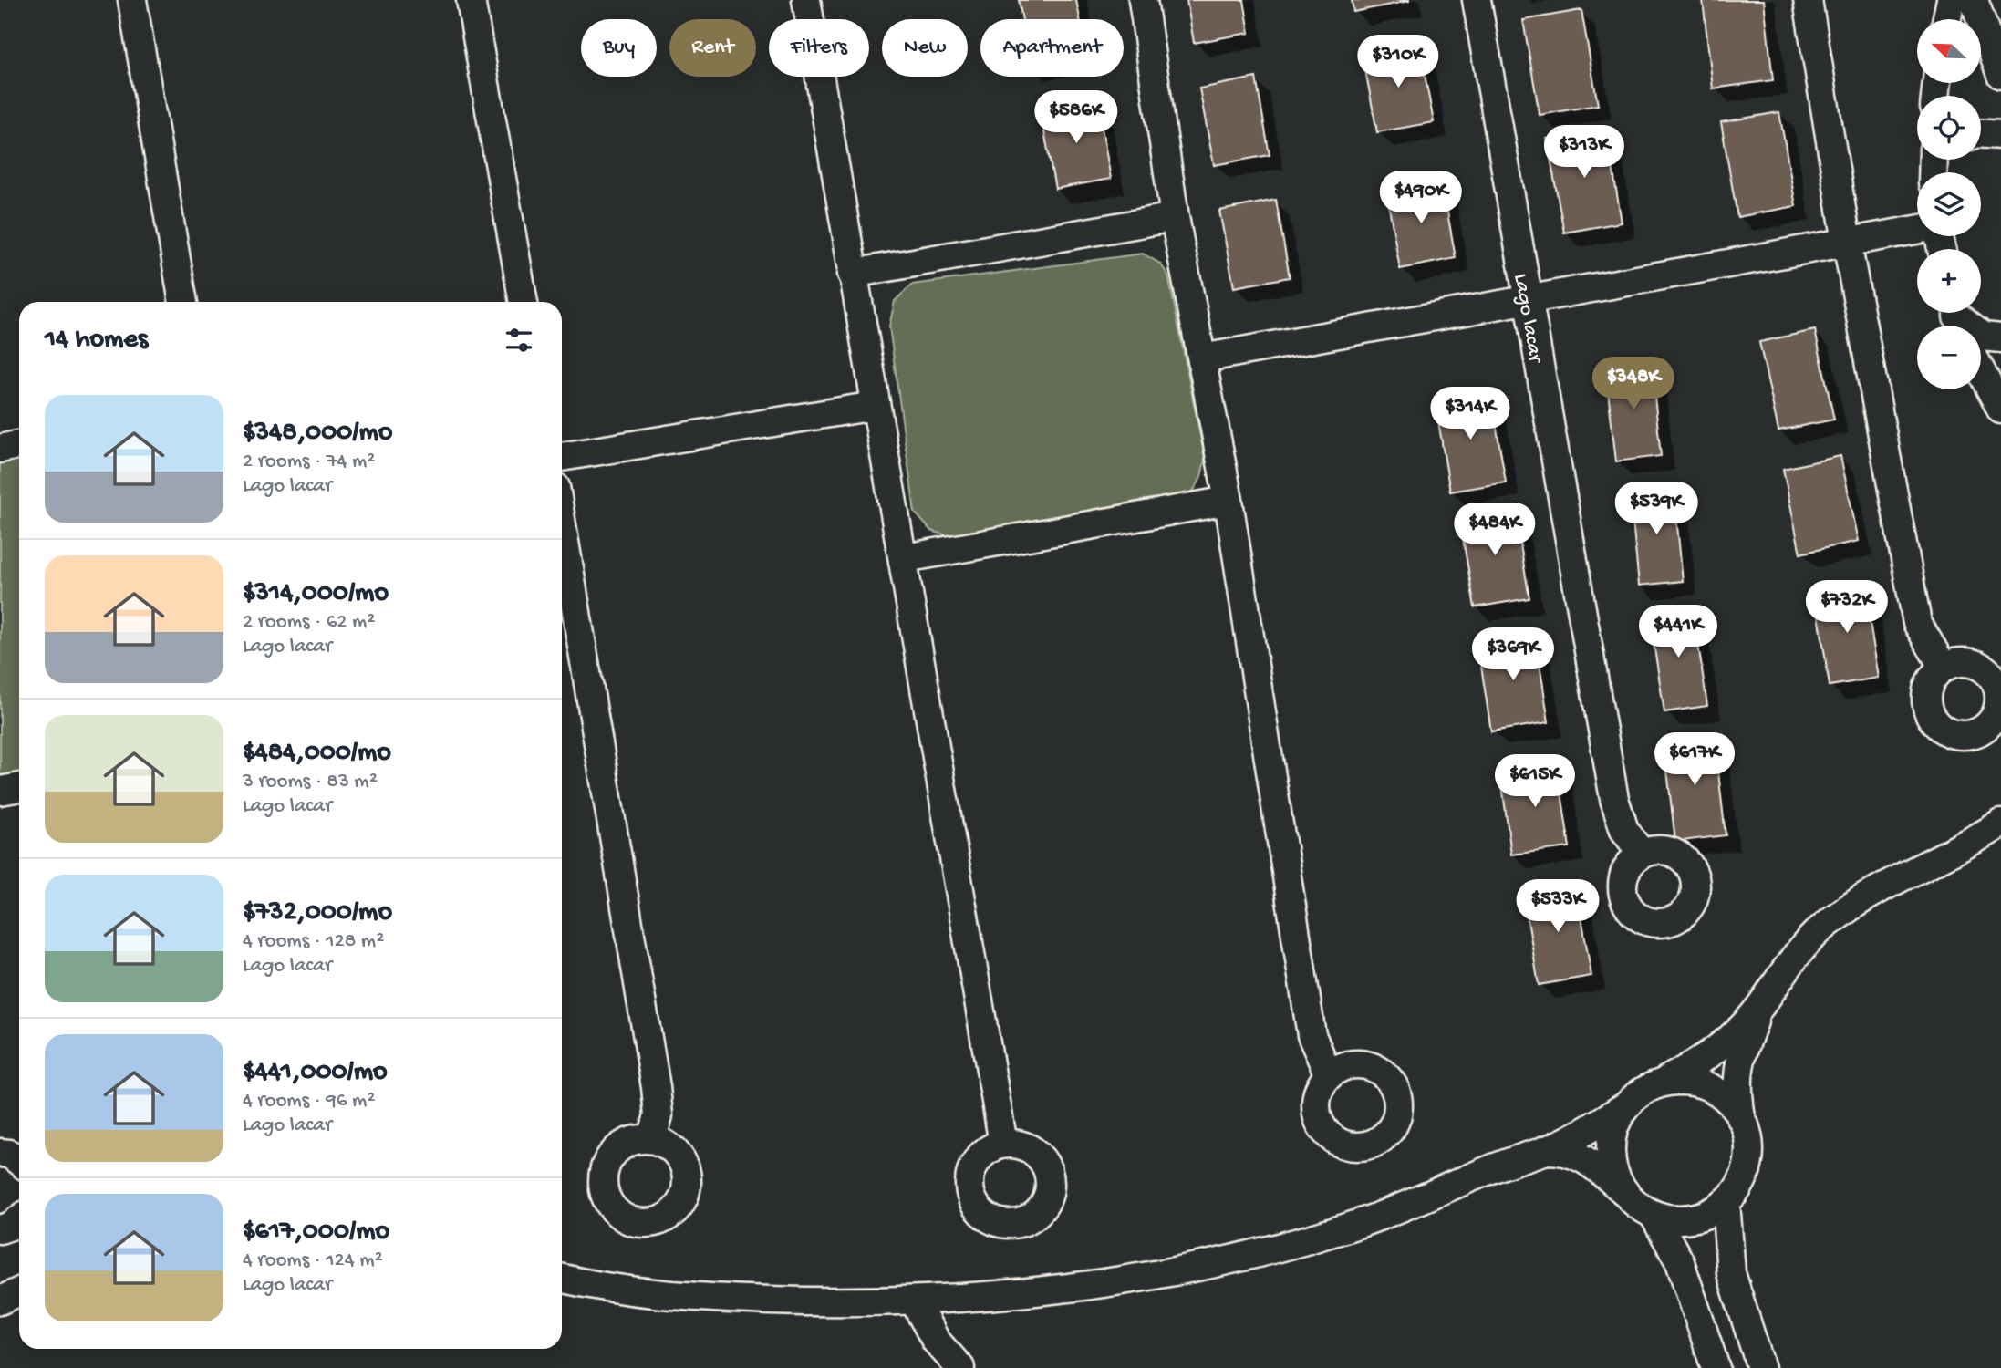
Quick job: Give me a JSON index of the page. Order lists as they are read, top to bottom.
{
  "streets": {
    "street": ["Lago lacar"]
  },
  "north": "top left",
  "page": {
    "map_buttons": ["+", "−"],
    "chip": [
      "Buy",
      "Rent",
      "Filters",
      "New",
      "Apartment"
    ],
    "price": [
      "$310K",
      "$586K",
      "$313K",
      "$490K",
      "$348K",
      "$314K",
      "$539K",
      "$484K",
      "$732K",
      "$441K",
      "$369K",
      "$617K",
      "$615K",
      "$533K"
    ],
    "heading": "14 homes",
    "list": [
      {
        "name": "$348,000/mo",
        "note": "2 rooms · 74 m² · Lago lacar"
      },
      {
        "name": "$314,000/mo",
        "note": "2 rooms · 62 m² · Lago lacar"
      },
      {
        "name": "$484,000/mo",
        "note": "3 rooms · 83 m² · Lago lacar"
      },
      {
        "name": "$732,000/mo",
        "note": "4 rooms · 128 m² · Lago lacar"
      },
      {
        "name": "$441,000/mo",
        "note": "4 rooms · 96 m² · Lago lacar"
      },
      {
        "name": "$617,000/mo",
        "note": "4 rooms · 124 m² · Lago lacar"
      }
    ]
  }
}
